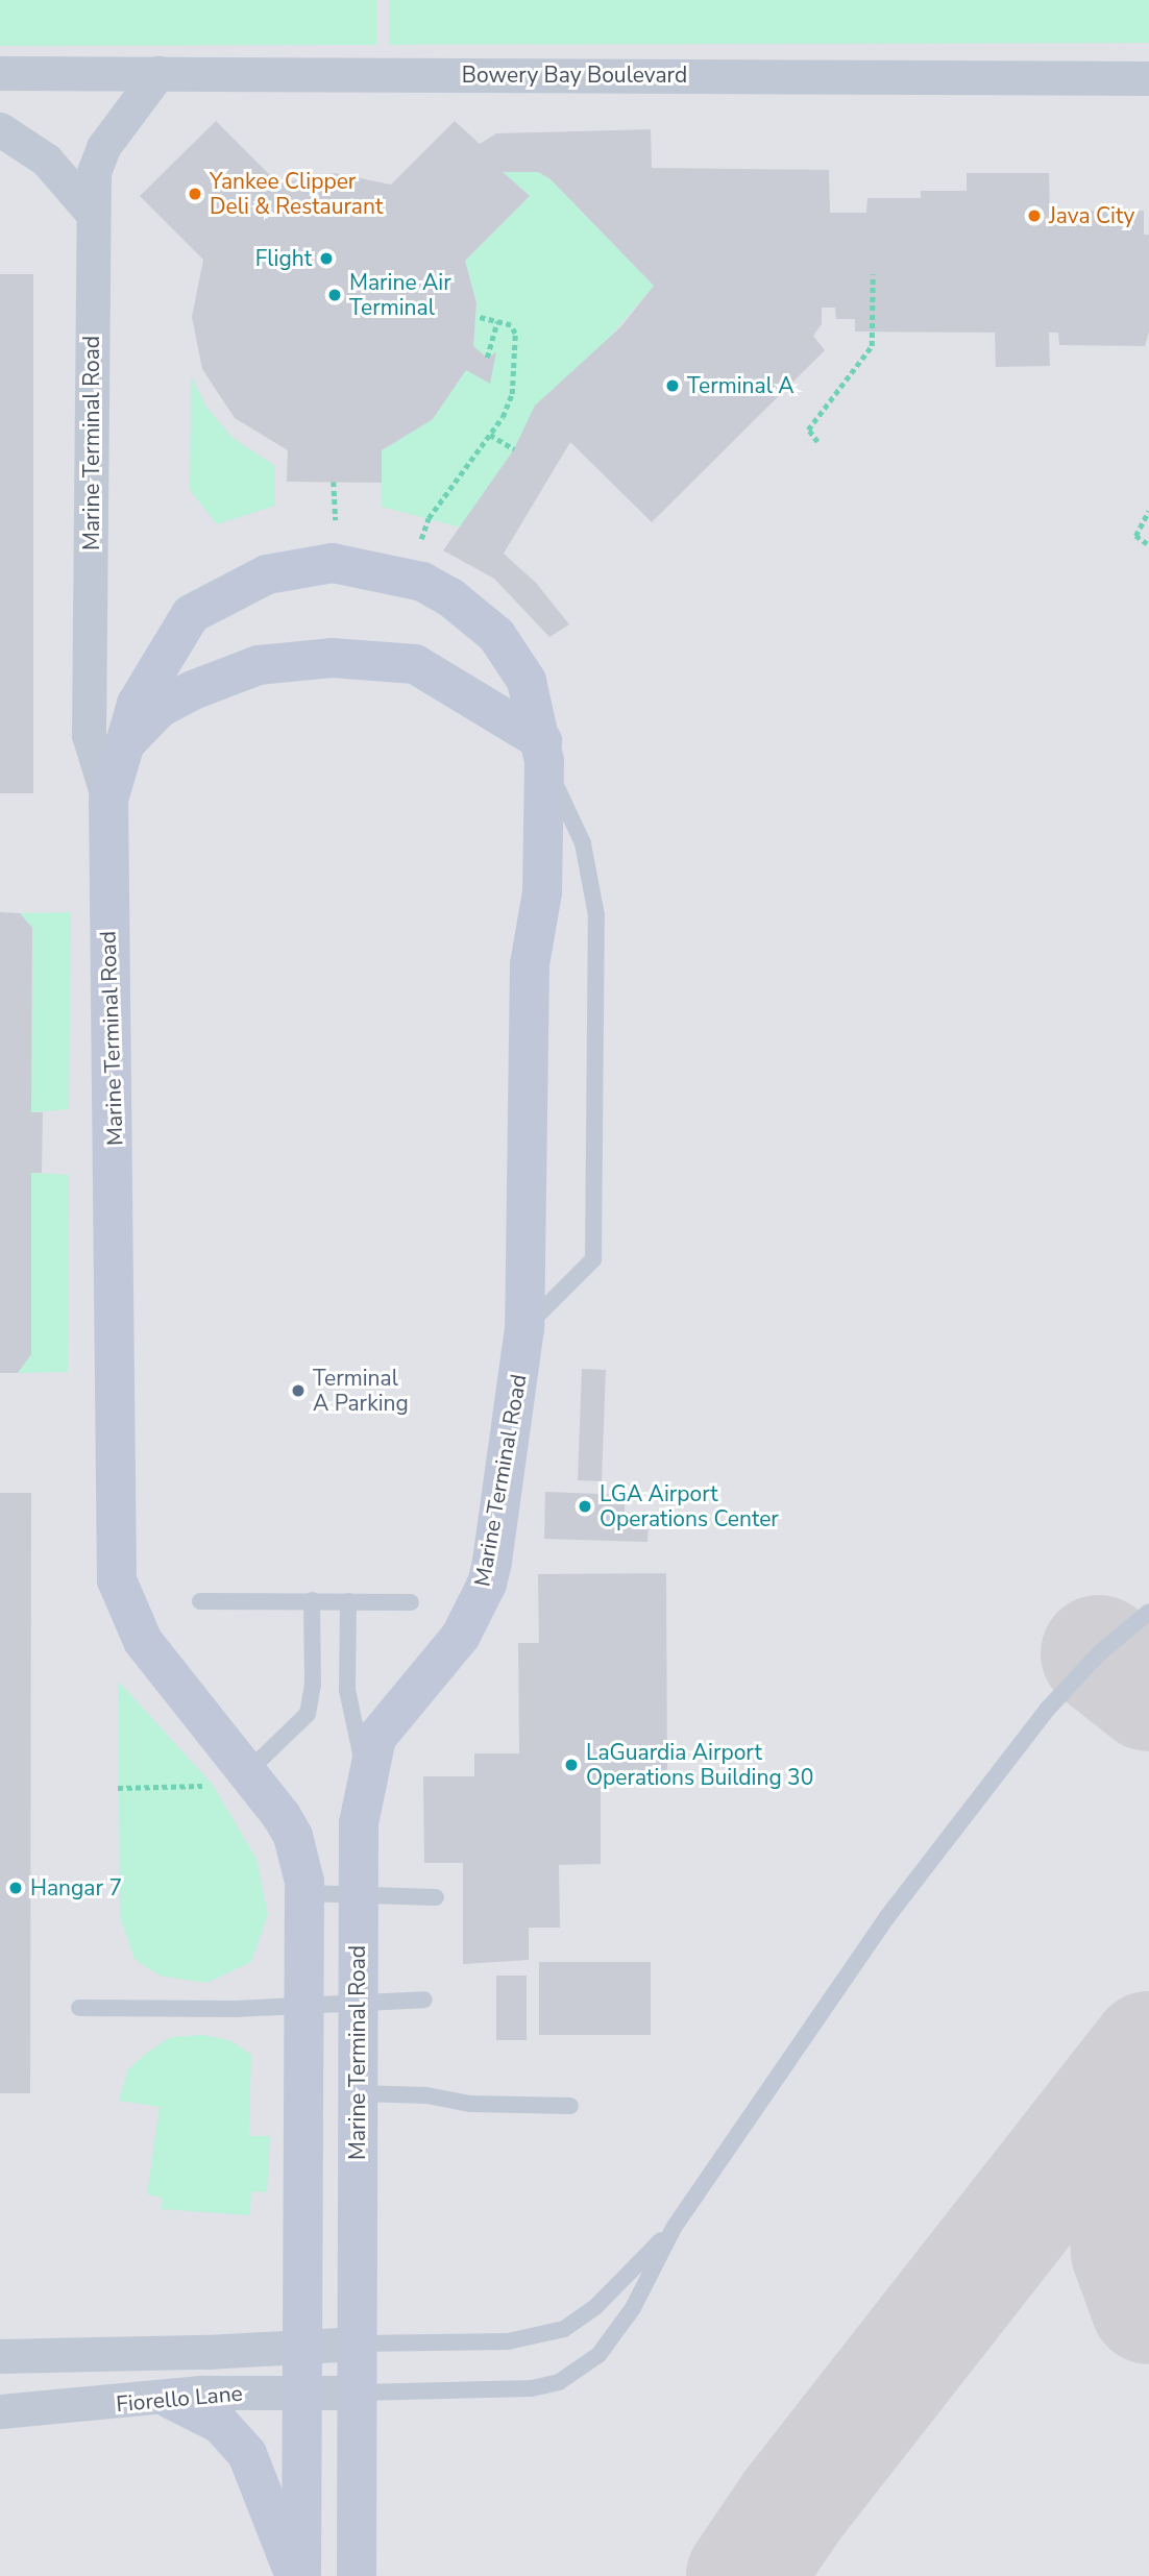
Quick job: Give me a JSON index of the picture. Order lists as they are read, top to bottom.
{
  "streets": {
    "street": ["Bowery Bay Boulevard", "Marine Terminal Road", "Fiorello Lane"]
  },
  "crossings": [
    ["Bowery Bay Boulevard", "Marine Terminal Road"],
    ["Marine Terminal Road", "Fiorello Lane"]
  ],
  "places": [
    "Yankee Clipper Deli & Restaurant",
    "Java City",
    "Flight",
    "Marine Air Terminal",
    "Terminal A",
    "Terminal A Parking",
    "LGA Airport Operations Center",
    "LaGuardia Airport Operations Building 30",
    "Hangar 7"
  ]
}
